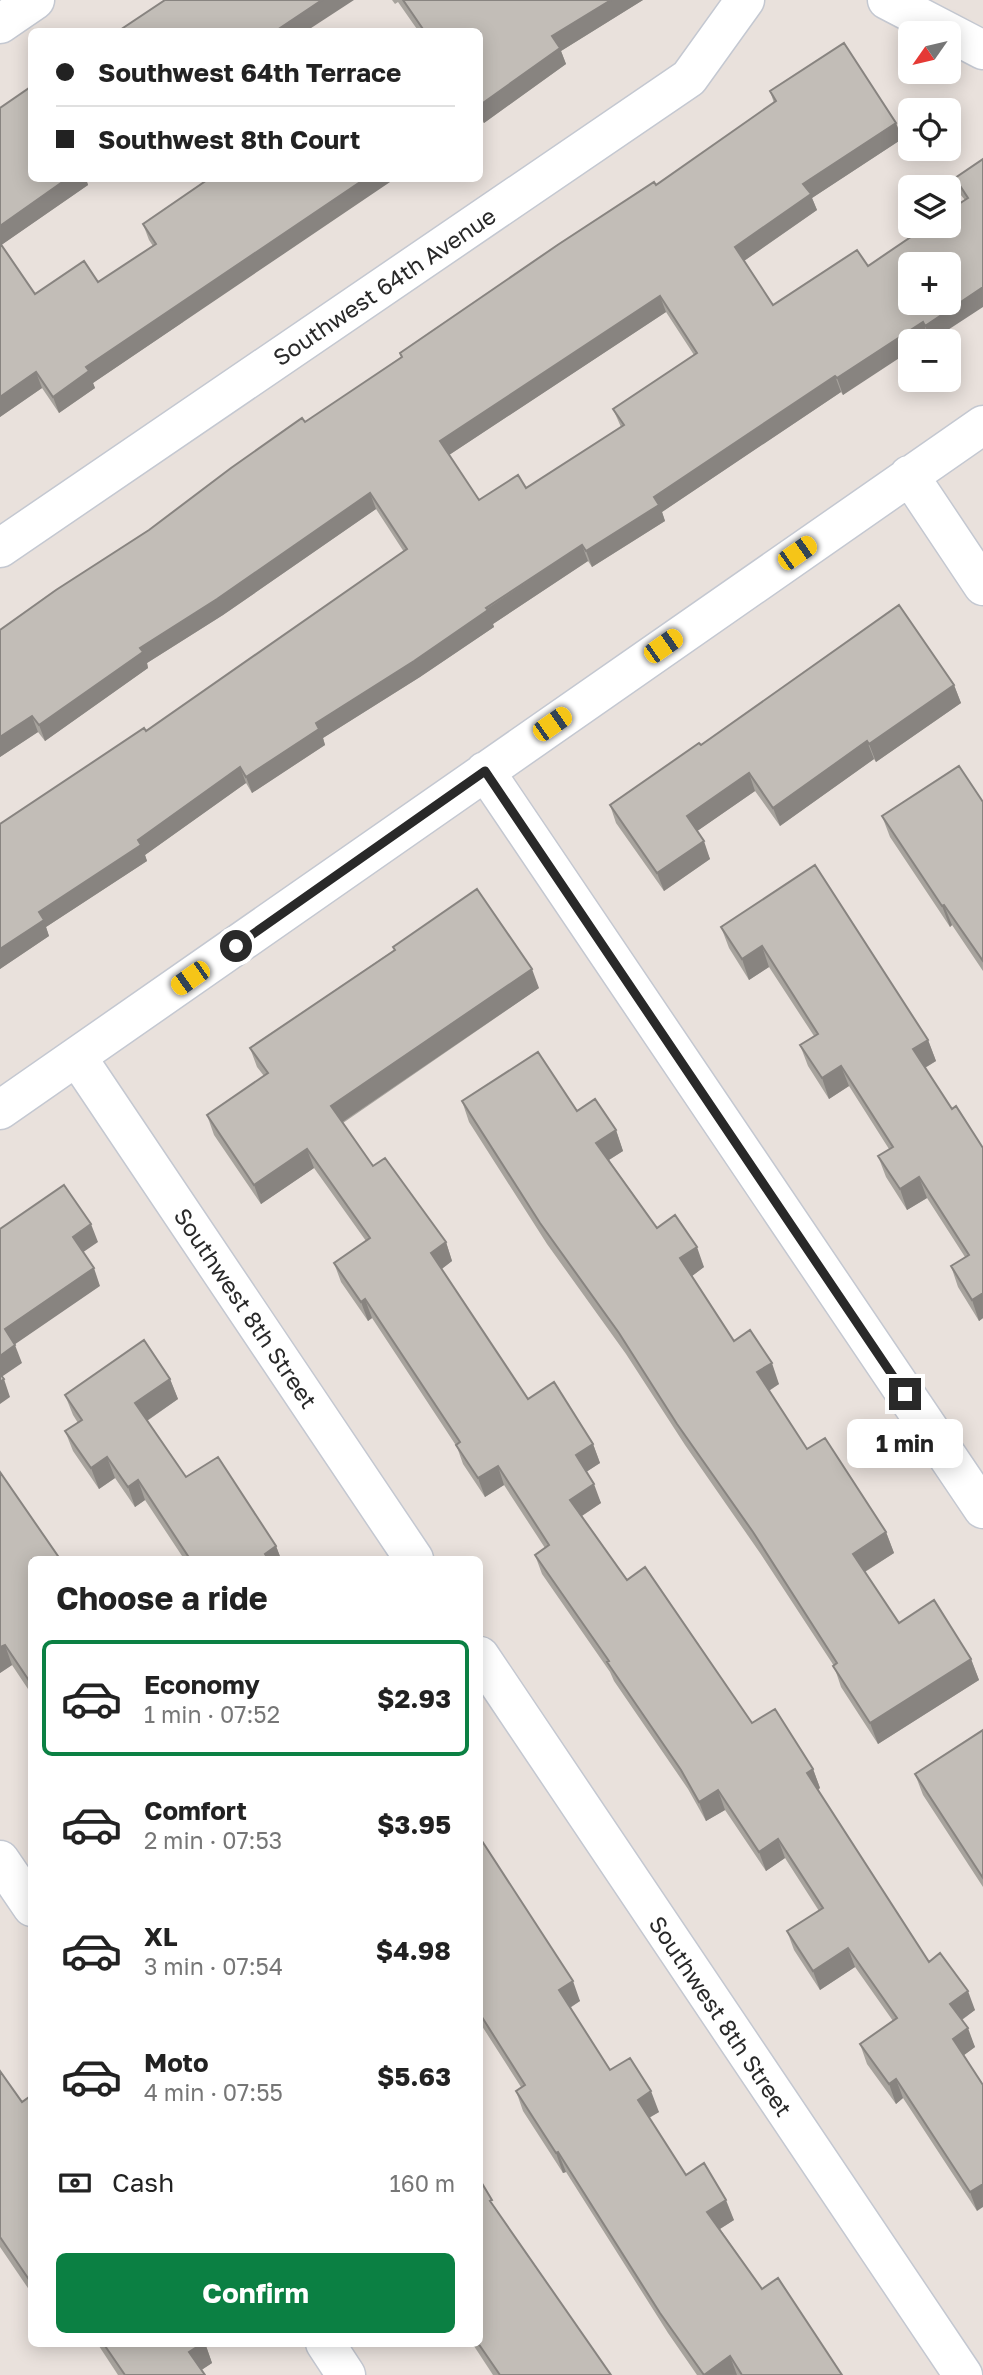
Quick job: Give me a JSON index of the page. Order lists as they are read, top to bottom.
{
  "streets": {
    "street": ["Southwest 64th Avenue", "Southwest 8th Street"]
  },
  "north": "bottom left",
  "page": {
    "map_buttons": ["+", "−"],
    "banner": ["Southwest 64th Terrace", "Southwest 8th Court"],
    "bubble": "1 min",
    "heading": "Choose a ride",
    "list": [
      {
        "name": "Economy",
        "note": "1 min · 07:52",
        "value": "$2.93"
      },
      {
        "name": "Comfort",
        "note": "2 min · 07:53",
        "value": "$3.95"
      },
      {
        "name": "XL",
        "note": "3 min · 07:54",
        "value": "$4.98"
      },
      {
        "name": "Moto",
        "note": "4 min · 07:55",
        "value": "$5.63"
      }
    ],
    "pay": ["Cash", "160 m"],
    "buttons": "Confirm"
  }
}
